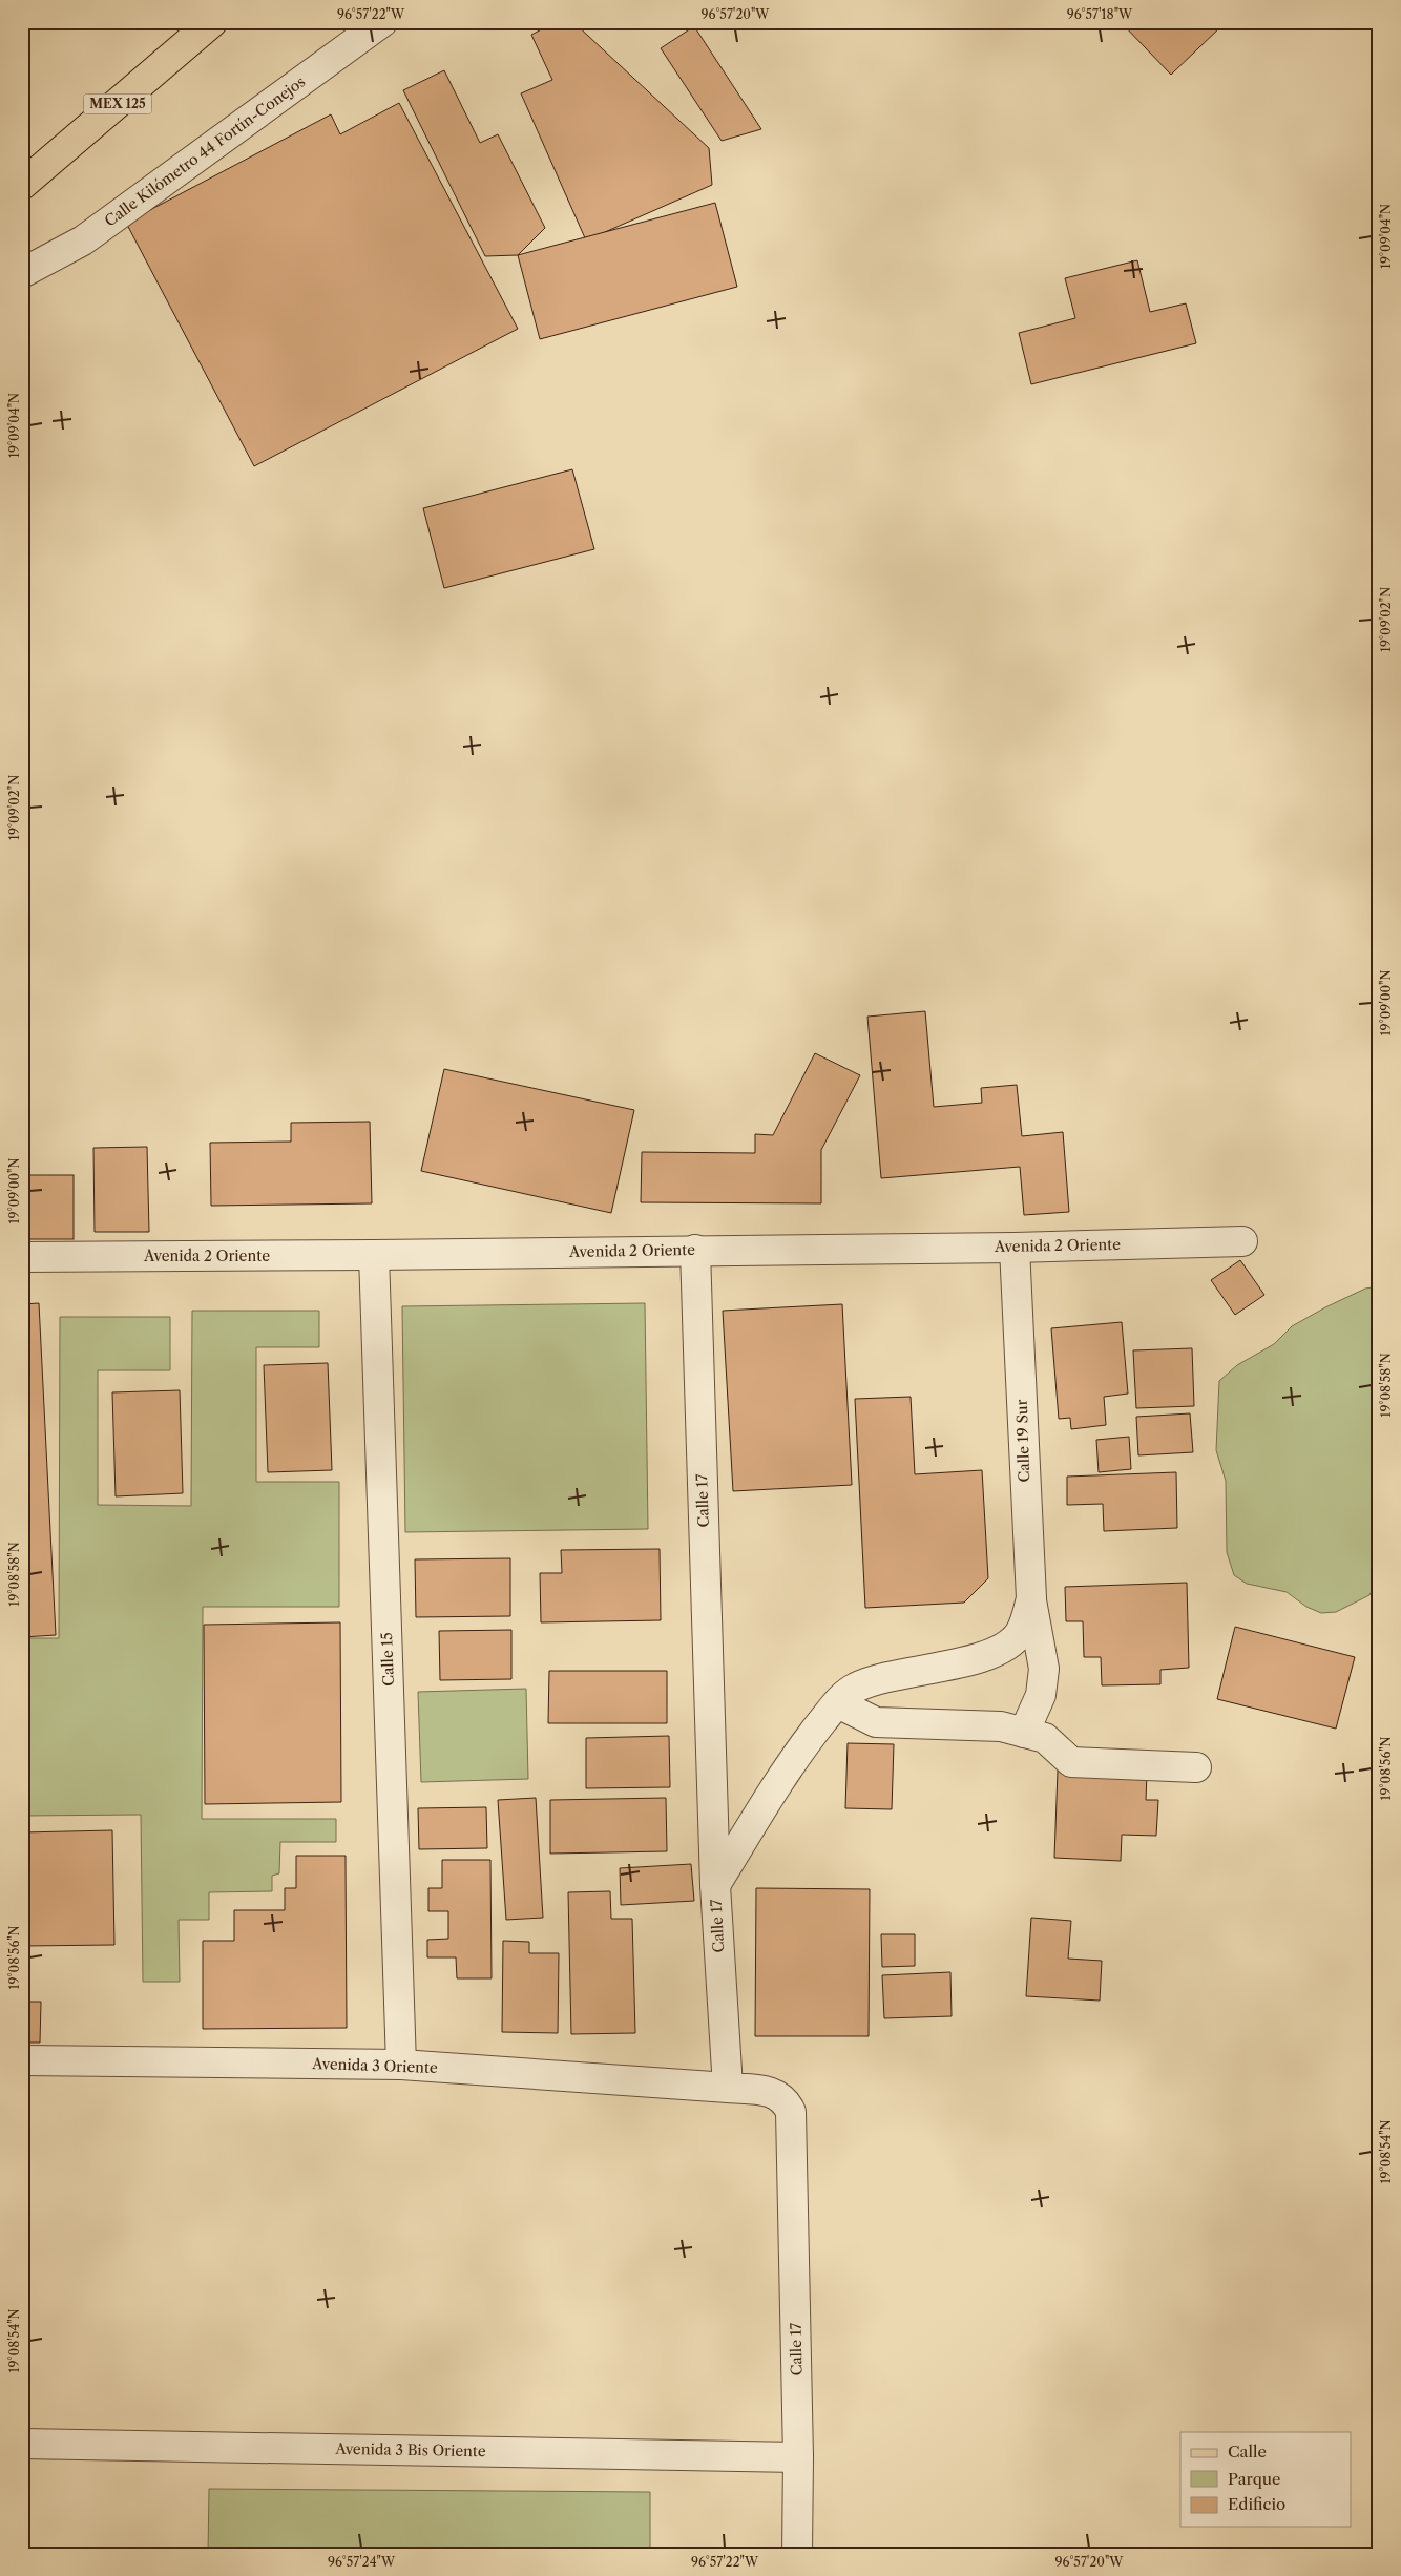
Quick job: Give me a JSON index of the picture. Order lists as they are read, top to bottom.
{
  "streets": {
    "main road": ["MEX 125"],
    "street": [
      "Calle Kilómetro 44 Fortín-Conejos",
      "Avenida 2 Oriente",
      "Calle 19 Sur",
      "Calle 17",
      "Calle 15",
      "Avenida 3 Oriente",
      "Avenida 3 Bis Oriente"
    ]
  },
  "crossings": [
    ["Avenida 2 Oriente", "Calle 19 Sur"],
    ["Avenida 2 Oriente", "Calle 17"],
    ["Avenida 2 Oriente", "Calle 15"],
    ["Calle 17", "Avenida 3 Oriente"],
    ["Calle 17", "Avenida 3 Bis Oriente"],
    ["Calle 15", "Avenida 3 Oriente"]
  ],
  "legend": ["Calle", "Parque", "Edificio"],
  "coordinates": [
    "96°57'22\"W",
    "96°57'20\"W",
    "96°57'18\"W",
    "19°09'04\"N",
    "19°09'02\"N",
    "19°09'00\"N",
    "19°08'58\"N",
    "19°08'56\"N",
    "19°08'54\"N",
    "96°57'24\"W"
  ]
}
